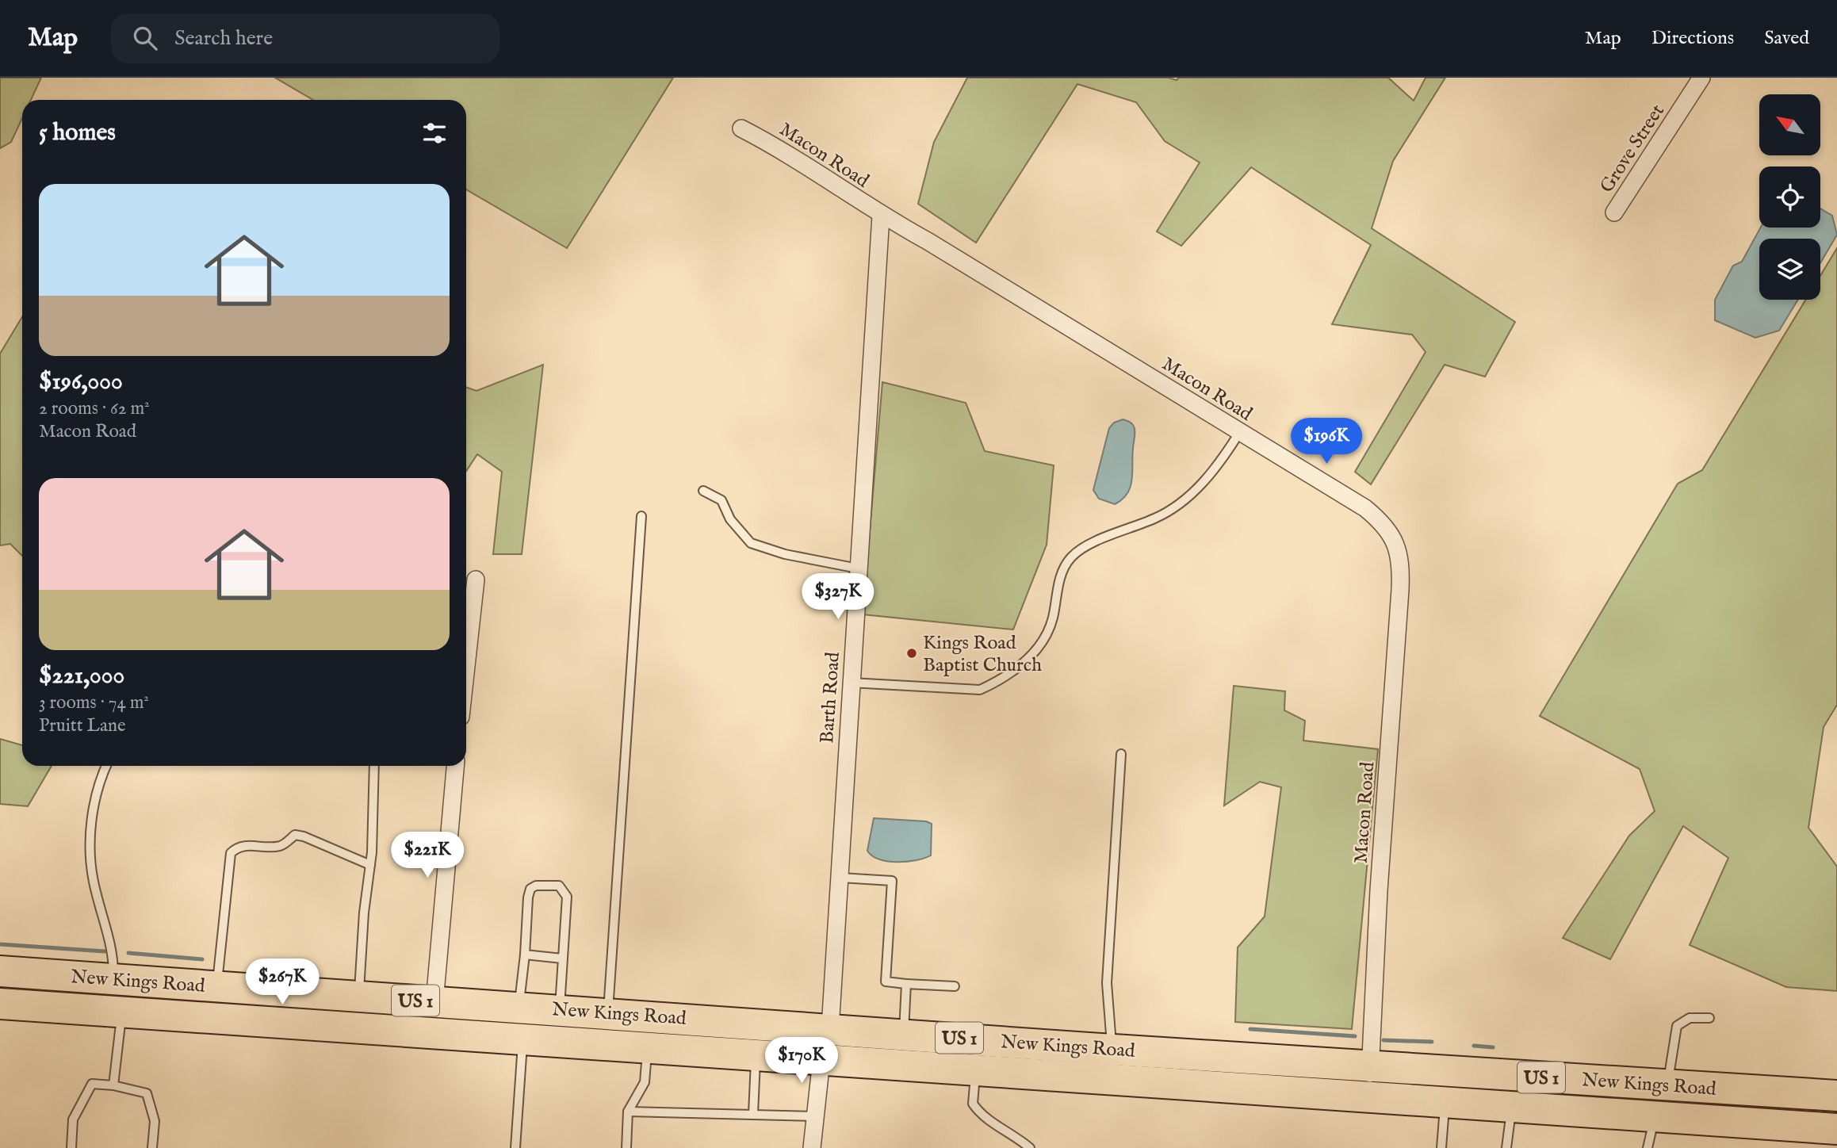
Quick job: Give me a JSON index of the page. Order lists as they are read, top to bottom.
{
  "streets": {
    "highway": ["New Kings Road", "US 1"],
    "street": ["Grove Street", "Macon Road", "Barth Road"]
  },
  "crossings": [
    ["Macon Road", "Barth Road"],
    ["Macon Road", "New Kings Road"],
    ["Barth Road", "New Kings Road"]
  ],
  "places": ["Kings Road Baptist Church"],
  "north": "top left",
  "page": {
    "header": "Map",
    "search": "Search here",
    "nav": ["Map", "Directions", "Saved"],
    "heading": "5 homes",
    "list": [
      {
        "name": "$196,000",
        "note": "2 rooms · 62 m² · Macon Road"
      },
      {
        "name": "$221,000",
        "note": "3 rooms · 74 m² · Pruitt Lane"
      }
    ],
    "price": [
      "$196K",
      "$327K",
      "$221K",
      "$267K",
      "$170K"
    ]
  }
}
